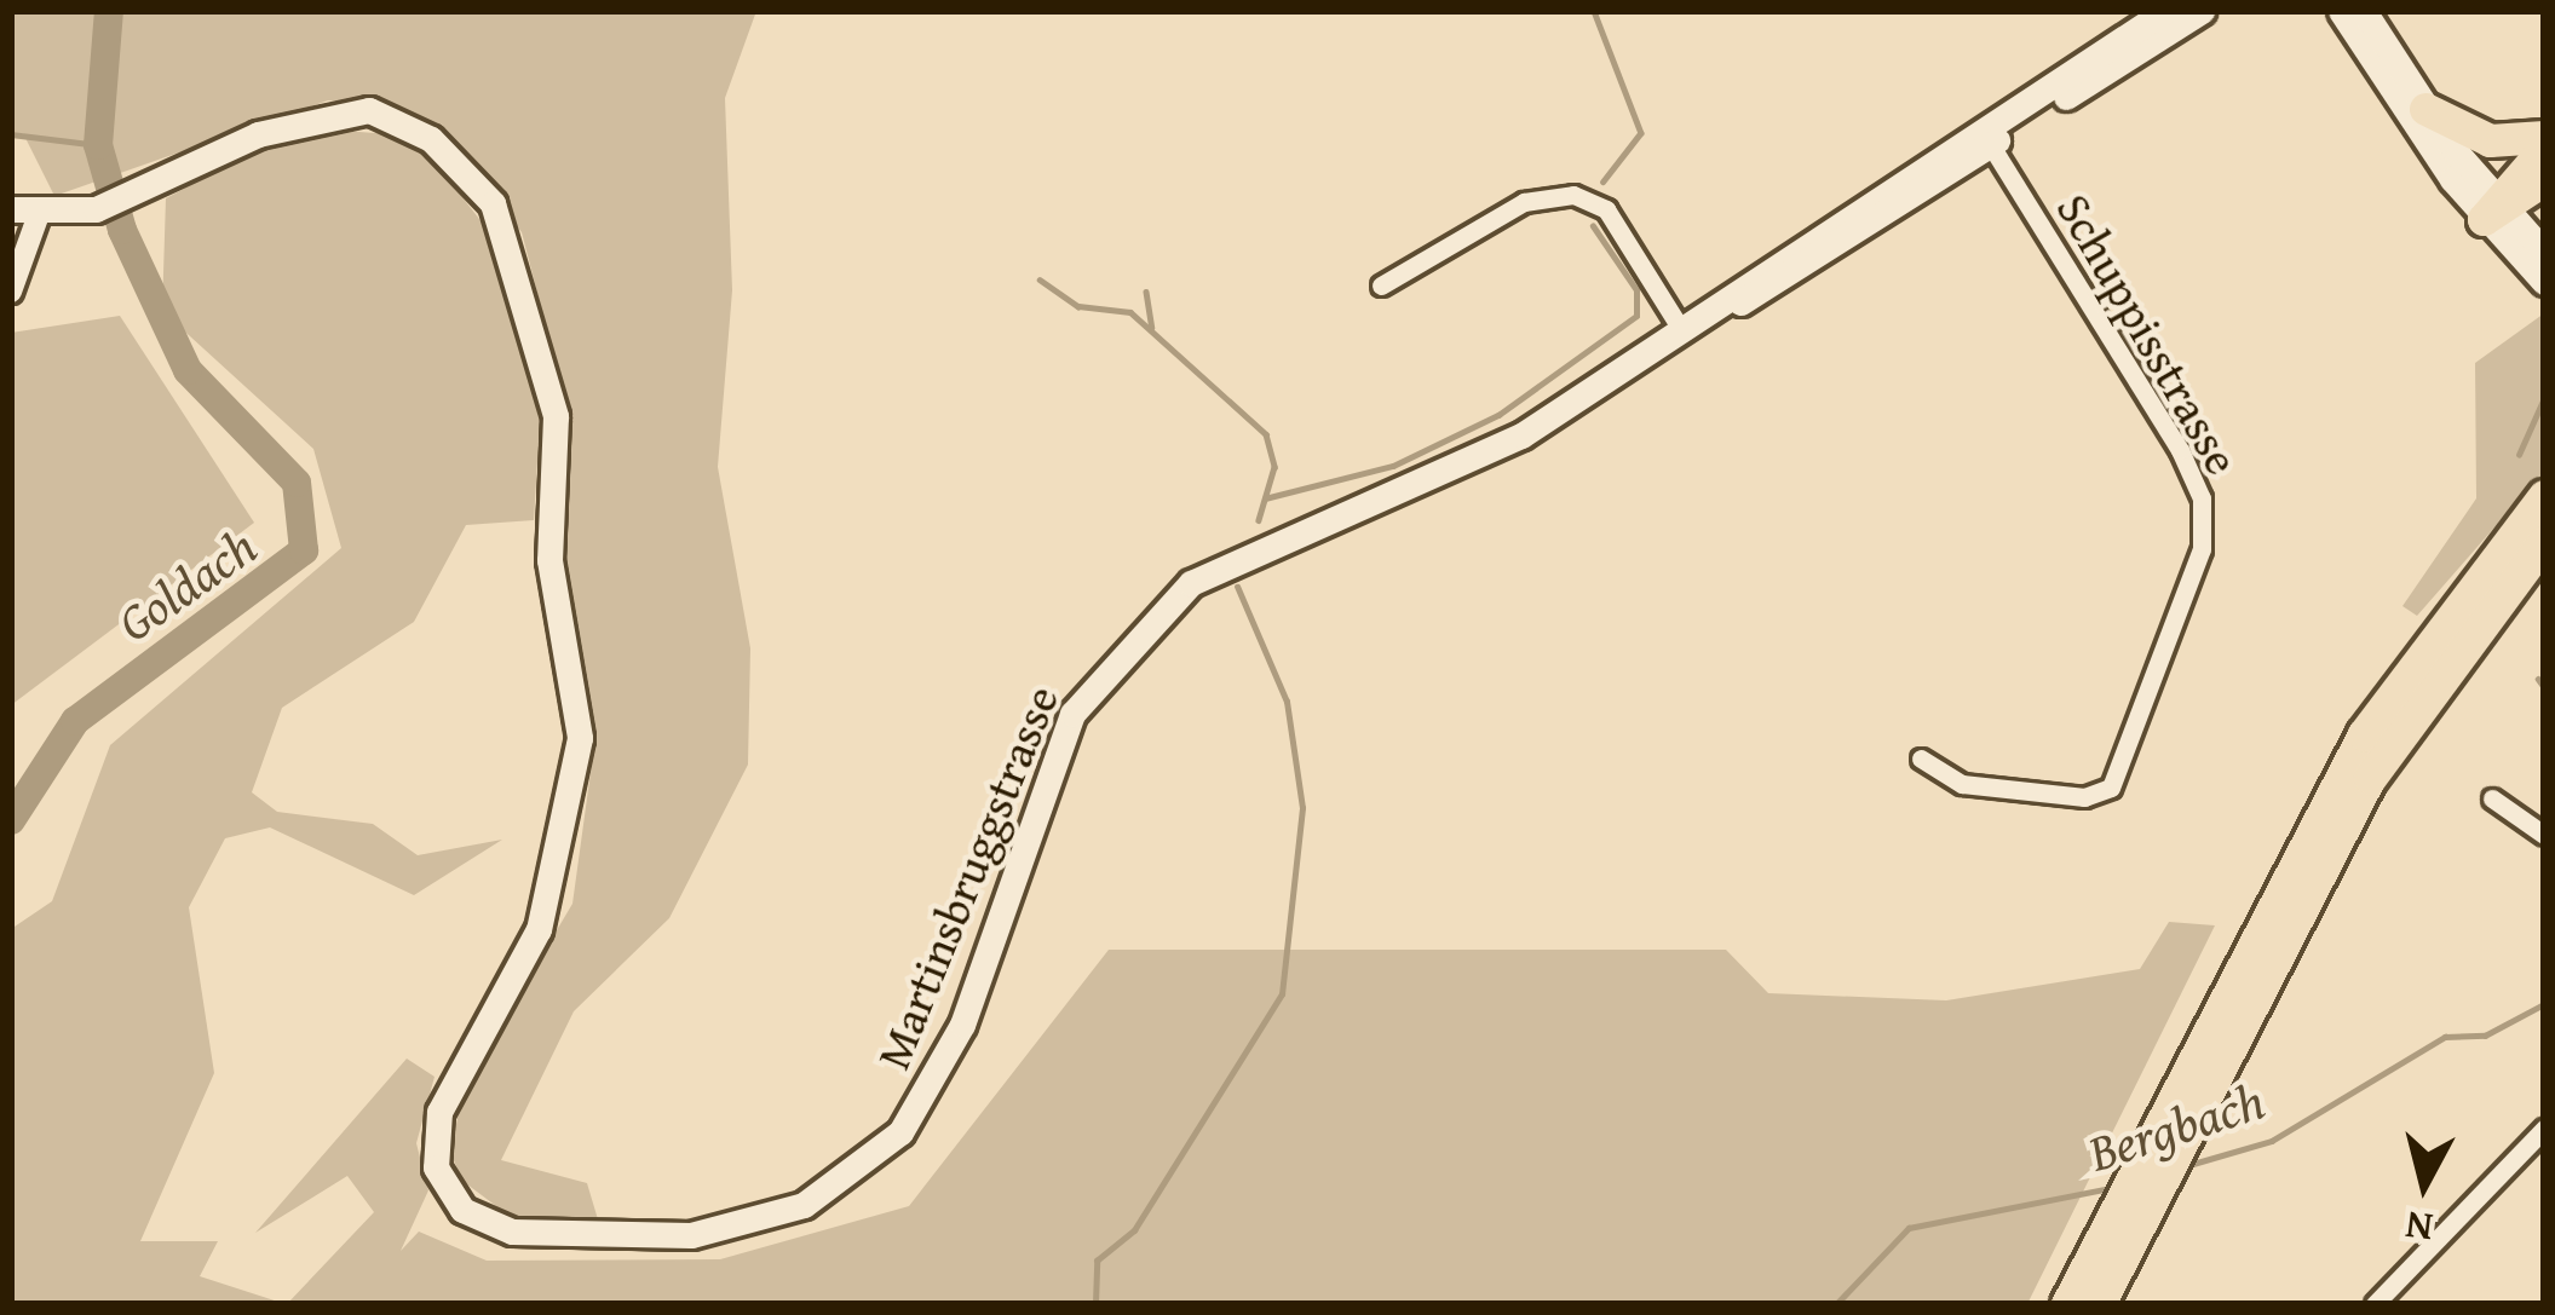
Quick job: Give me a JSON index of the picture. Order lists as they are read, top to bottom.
{
  "streets": {
    "main road": ["Martinsbruggstrasse"],
    "street": ["Schuppisstrasse"]
  },
  "crossings": [
    ["Schuppisstrasse", "Martinsbruggstrasse"]
  ],
  "water": ["Goldach", "Bergbach"],
  "north": "bottom"
}
